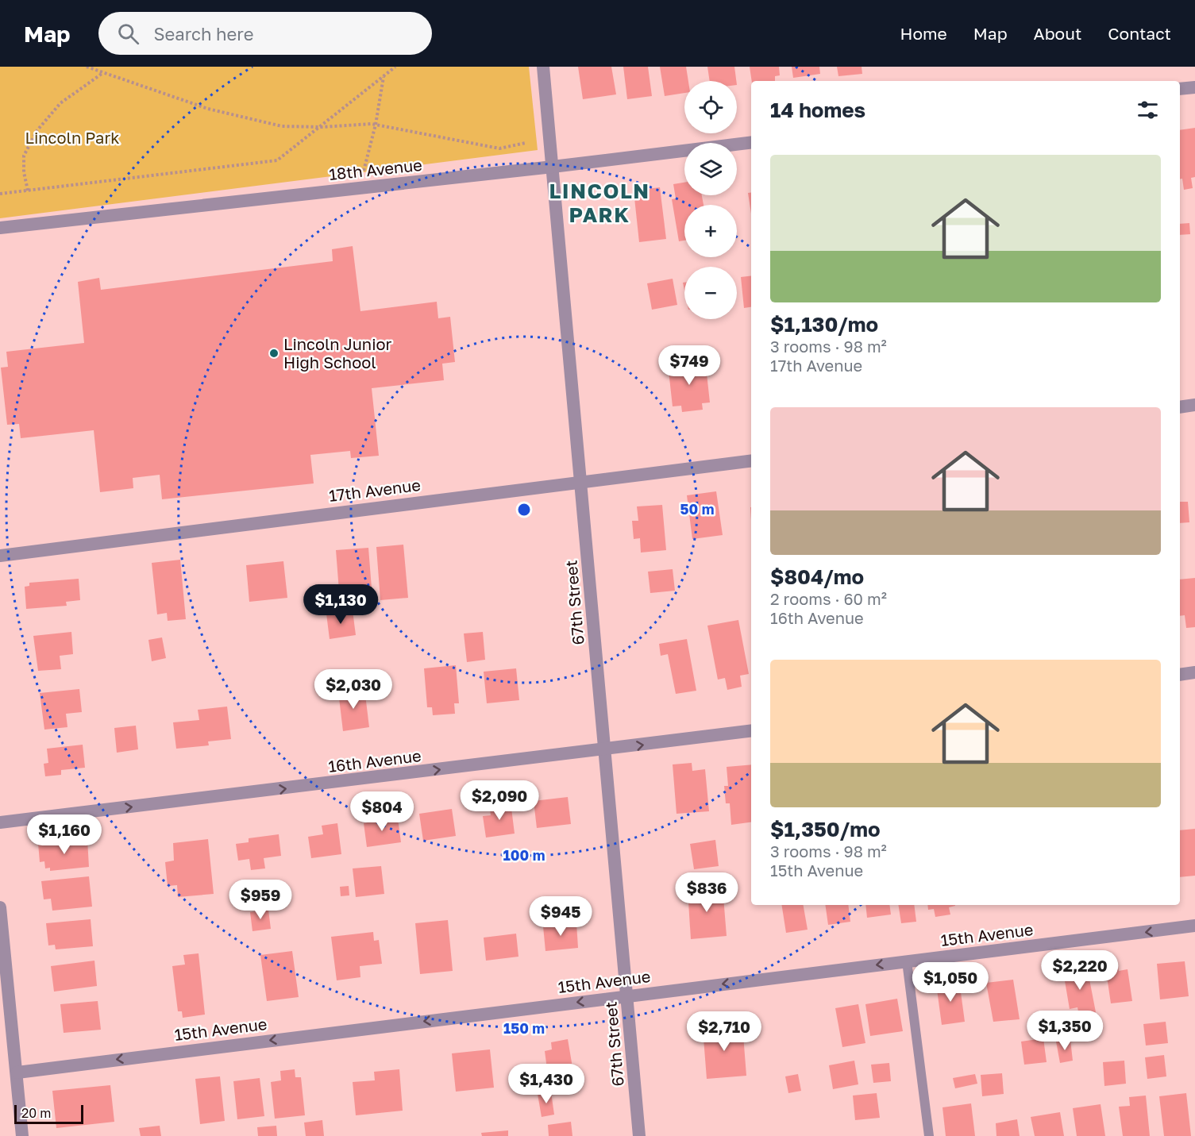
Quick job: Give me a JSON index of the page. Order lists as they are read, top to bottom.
{
  "streets": {
    "street": [
      "18th Avenue",
      "17th Avenue",
      "67th Street",
      "16th Avenue",
      "15th Avenue"
    ]
  },
  "crossings": [
    ["18th Avenue", "67th Street"],
    ["17th Avenue", "67th Street"],
    ["67th Street", "16th Avenue"],
    ["67th Street", "15th Avenue"]
  ],
  "one_way": ["16th Avenue", "15th Avenue"],
  "districts": ["LINCOLN PARK"],
  "parks": ["Lincoln Park"],
  "places": ["Lincoln Junior High School"],
  "scale_bar": "20 m",
  "page": {
    "header": "Map",
    "search": "Search here",
    "nav": [
      "Home",
      "Map",
      "About",
      "Contact"
    ],
    "map_buttons": ["+", "−"],
    "heading": "14 homes",
    "list": [
      {
        "name": "$1,130/mo",
        "note": "3 rooms · 98 m² · 17th Avenue"
      },
      {
        "name": "$804/mo",
        "note": "2 rooms · 60 m² · 16th Avenue"
      },
      {
        "name": "$1,350/mo",
        "note": "3 rooms · 98 m² · 15th Avenue"
      }
    ],
    "price": [
      "$749",
      "$1,130",
      "$2,030",
      "$2,090",
      "$804",
      "$1,160",
      "$836",
      "$959",
      "$945",
      "$2,220",
      "$1,050",
      "$1,350",
      "$2,710",
      "$1,430"
    ],
    "scale": "20 m"
  },
  "rings": ["50 m", "100 m", "150 m"]
}
